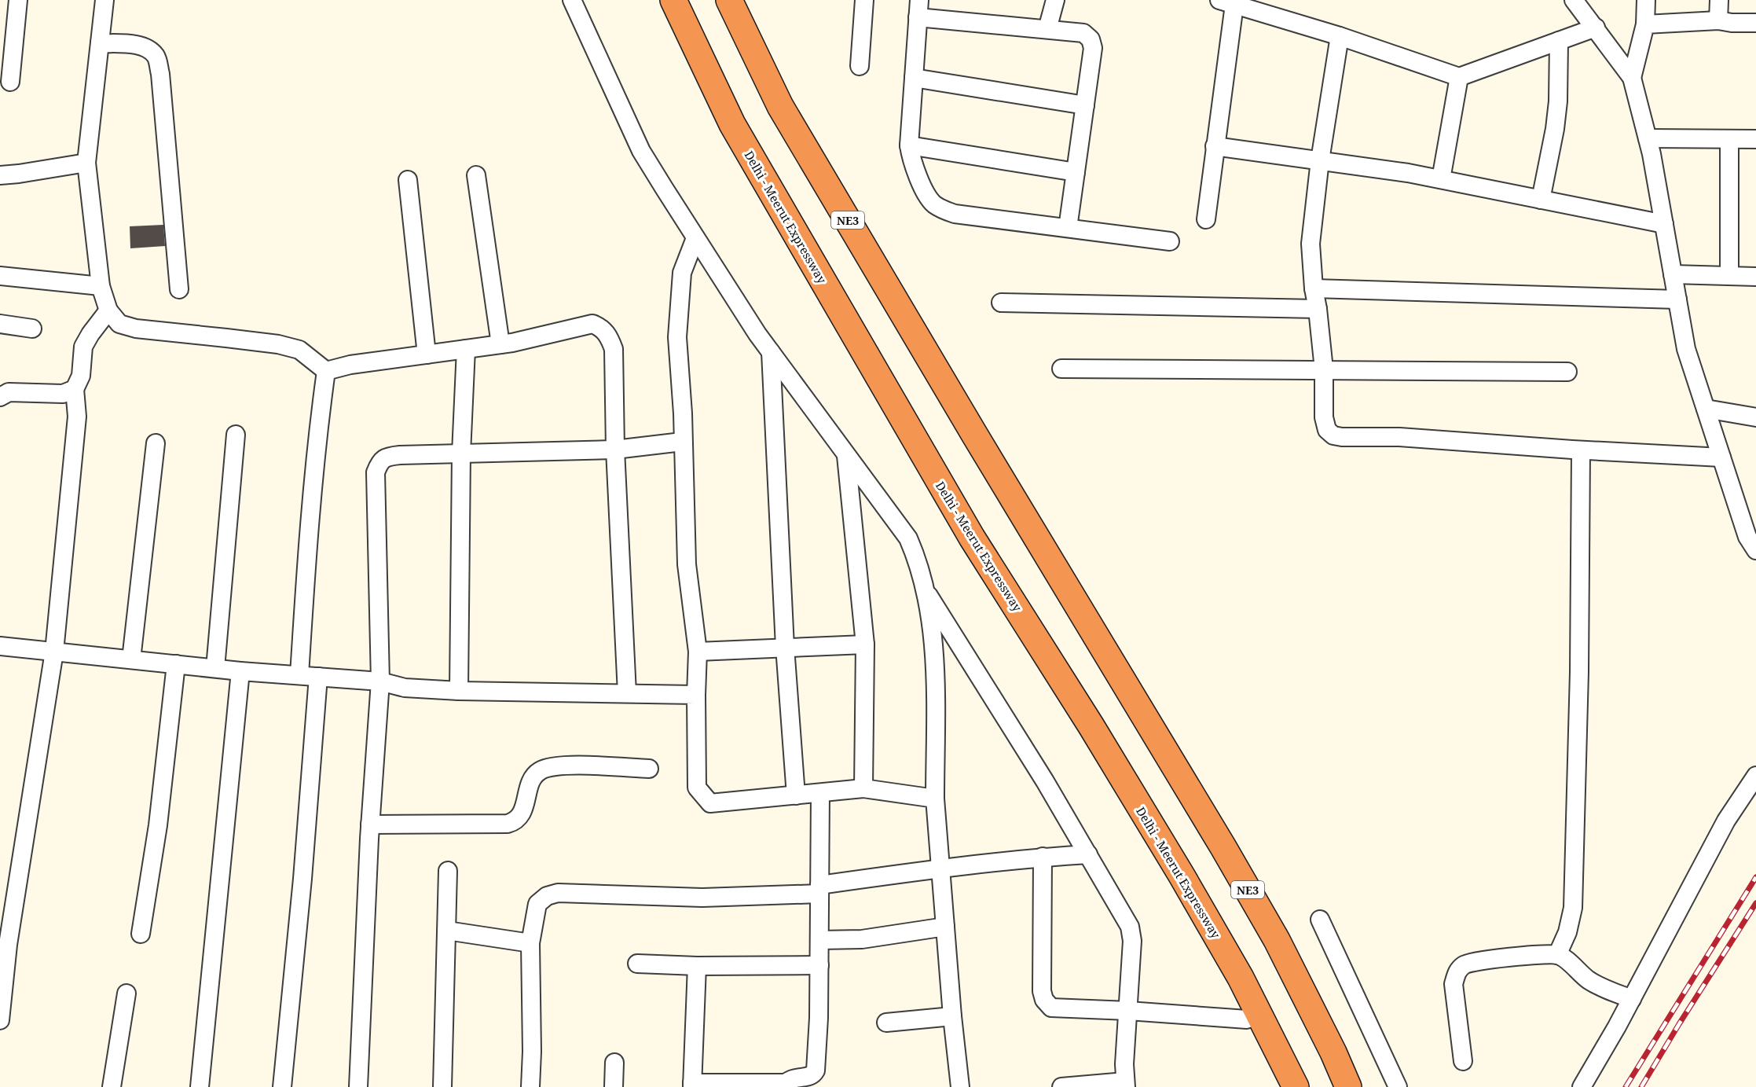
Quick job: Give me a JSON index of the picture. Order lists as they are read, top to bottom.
{
  "streets": {
    "highway": ["Delhi - Meerut Expressway", "NE3"]
  }
}
